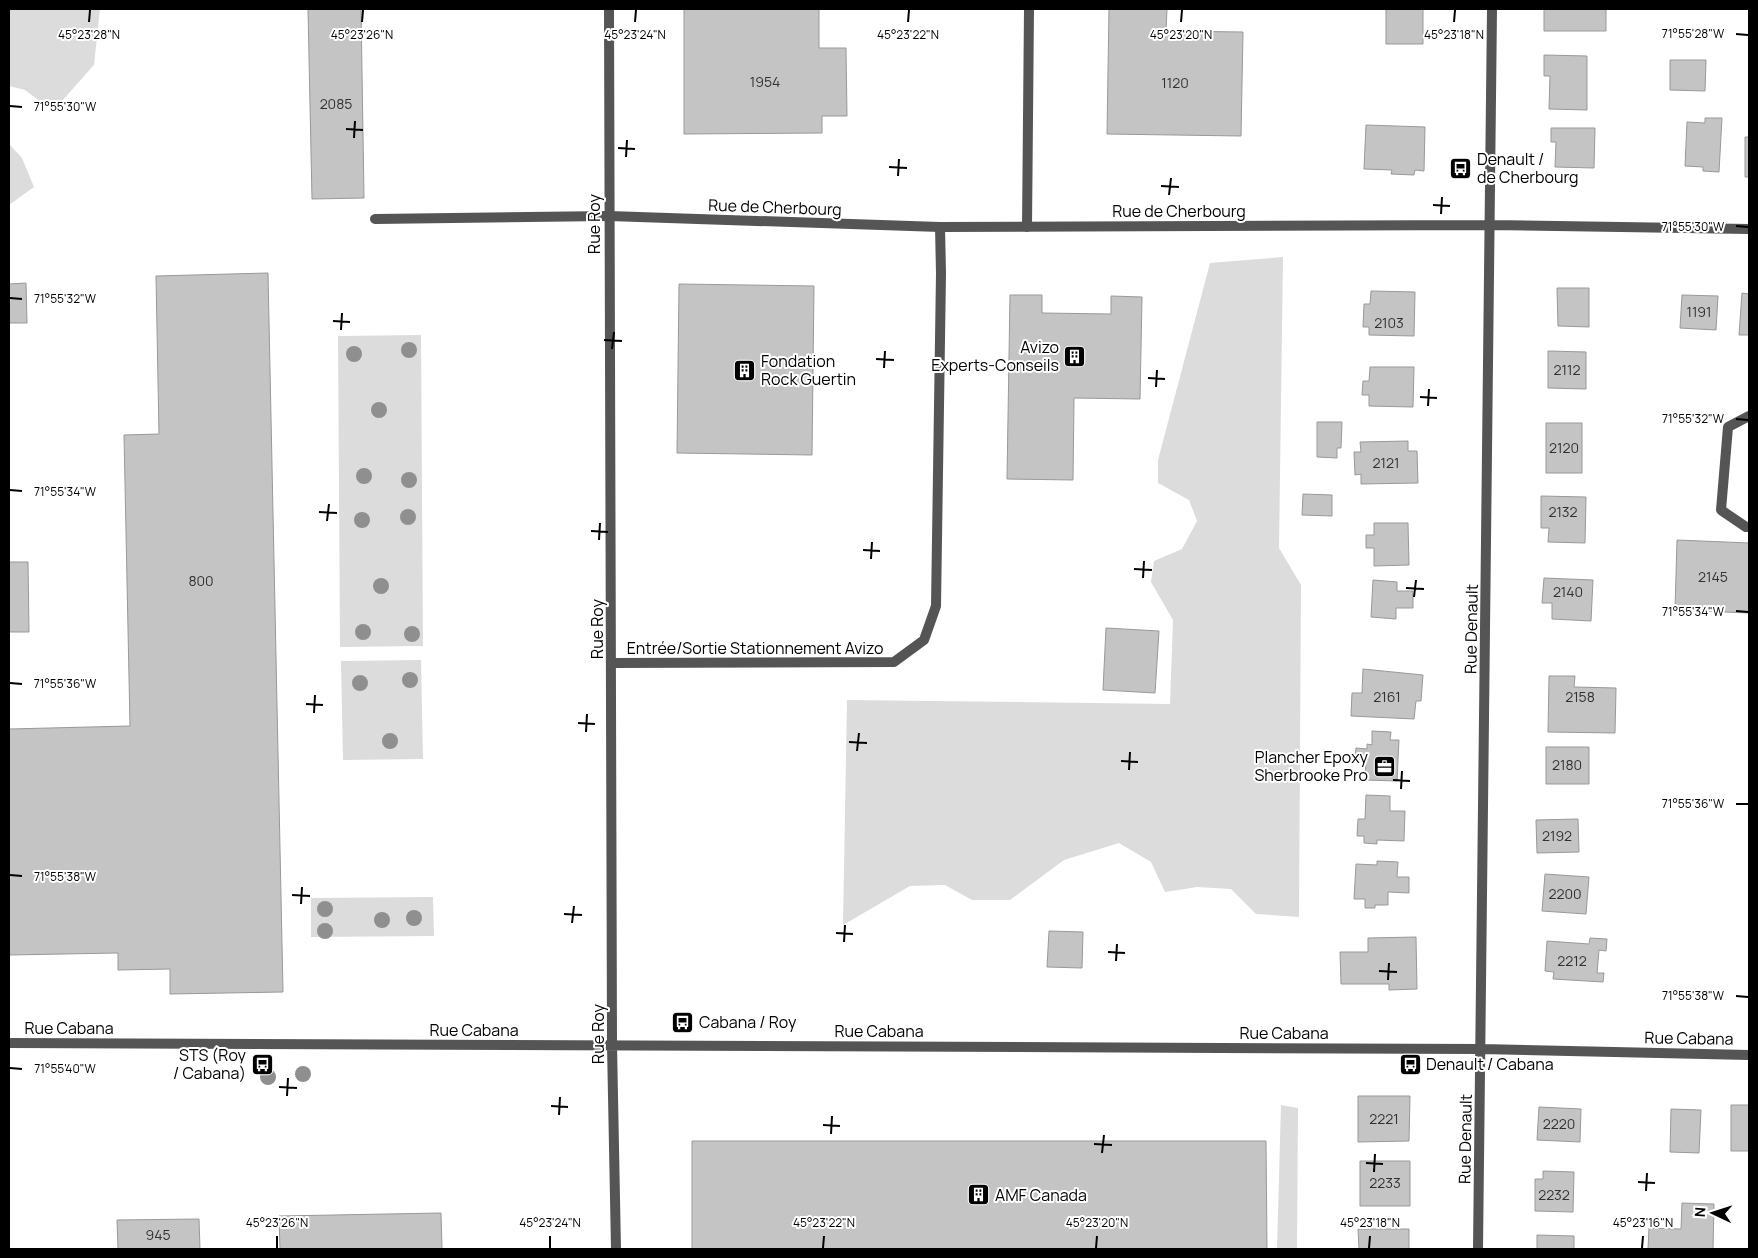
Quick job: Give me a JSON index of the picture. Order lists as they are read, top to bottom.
{
  "streets": {
    "street": [
      "Rue de Cherbourg",
      "Rue Roy",
      "Rue Denault",
      "Entrée/Sortie Stationnement Avizo",
      "Rue Cabana"
    ]
  },
  "crossings": [
    ["Rue de Cherbourg", "Rue Roy"],
    ["Rue de Cherbourg", "Rue Denault"],
    ["Rue de Cherbourg", "Entrée/Sortie Stationnement Avizo"],
    ["Rue Roy", "Entrée/Sortie Stationnement Avizo"],
    ["Rue Roy", "Rue Cabana"],
    ["Rue Denault", "Rue Cabana"]
  ],
  "places": {
    "bus stop": [
      "Denault / de Cherbourg",
      "Cabana / Roy",
      "STS (Roy / Cabana)",
      "Denault / Cabana"
    ],
    "building": ["Avizo Experts-Conseils", "Fondation Rock Guertin", "AMF Canada"],
    "office": ["Plancher Epoxy Sherbrooke Pro"]
  },
  "house_numbers": [
    "1954",
    "1120",
    "2085",
    "1191",
    "2103",
    "2112",
    "2120",
    "2121",
    "2132",
    "2145",
    "800",
    "2140",
    "2161",
    "2158",
    "2180",
    "2192",
    "2200",
    "2212",
    "2221",
    "2220",
    "2233",
    "2232",
    "945"
  ],
  "north": "left",
  "coordinates": [
    "71°55'28\"W",
    "45°23'28\"N",
    "45°23'26\"N",
    "45°23'24\"N",
    "45°23'22\"N",
    "45°23'20\"N",
    "45°23'18\"N",
    "71°55'30\"W",
    "71°55'32\"W",
    "71°55'34\"W",
    "71°55'36\"W",
    "71°55'38\"W",
    "71°55'40\"W",
    "45°23'16\"N"
  ]
}
